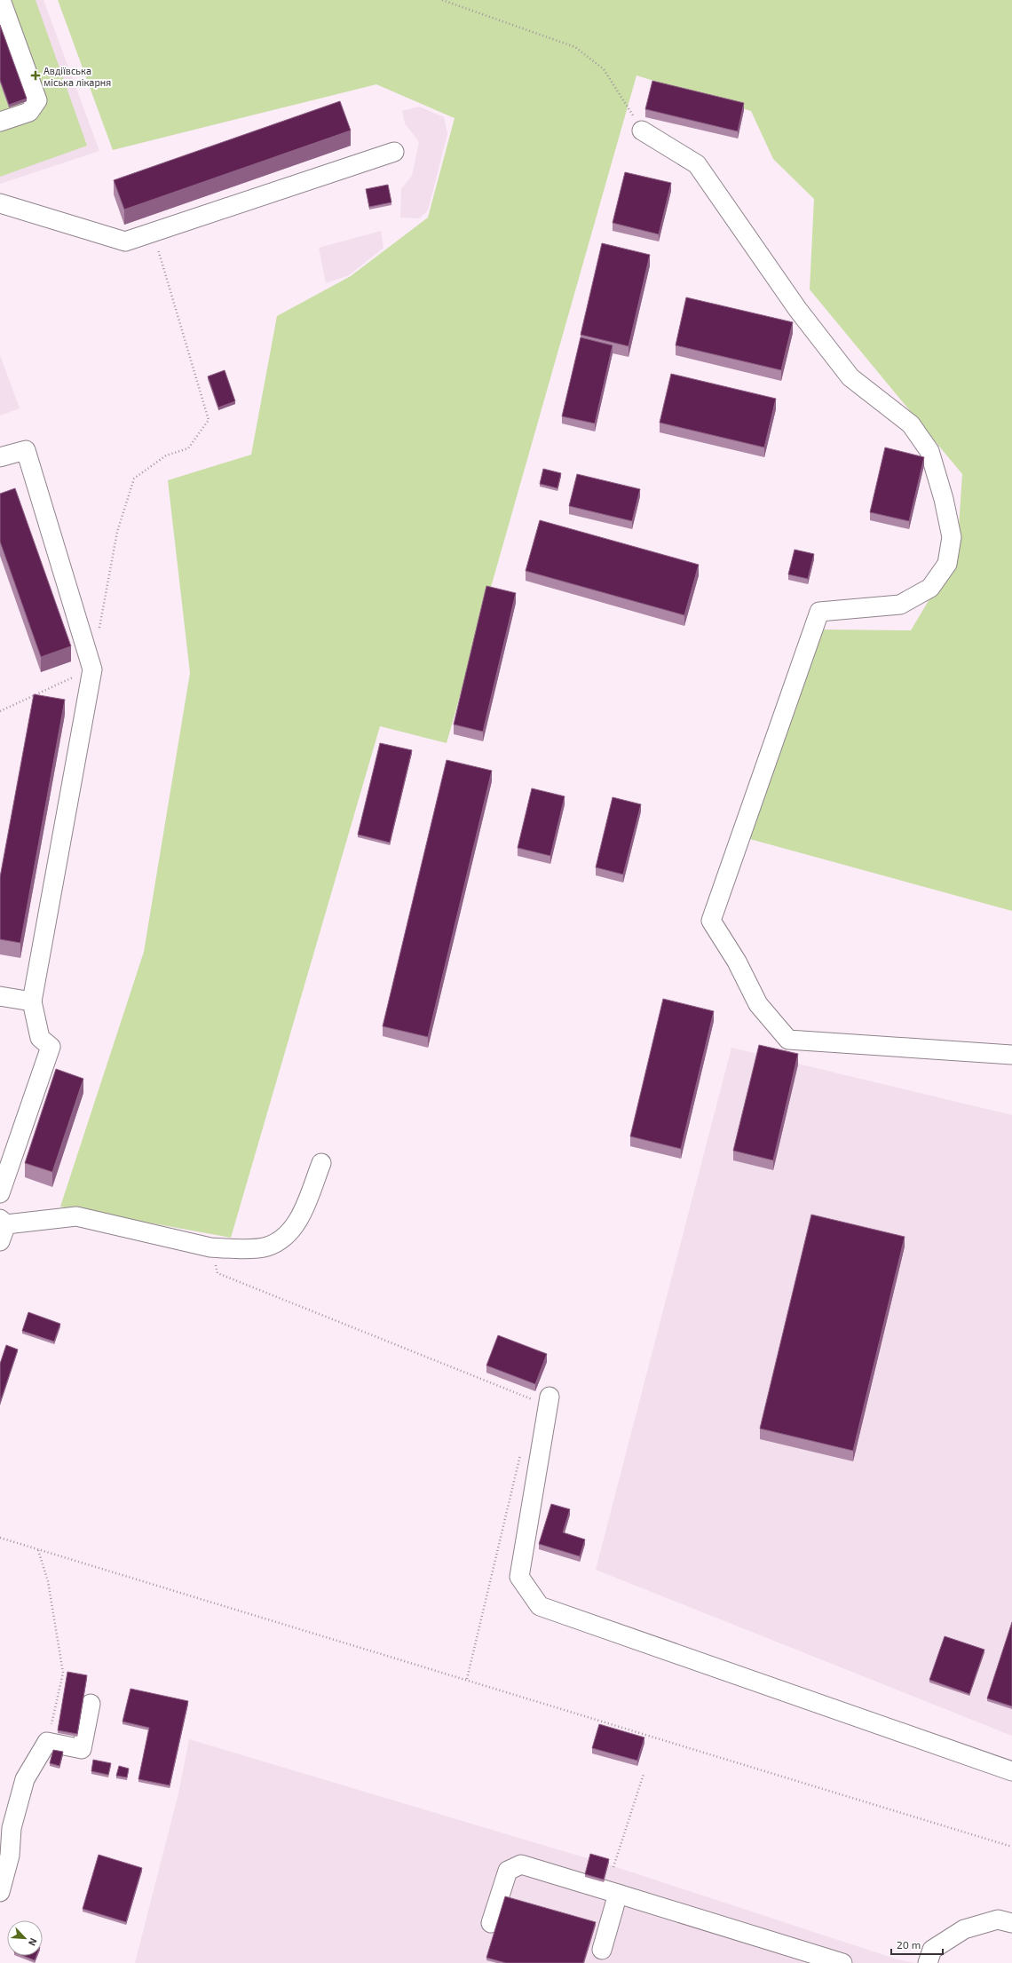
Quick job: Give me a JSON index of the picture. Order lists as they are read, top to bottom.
{
  "places": {
    "health": ["Авдіївська міська лікарня"]
  },
  "scale_bar": "20 m",
  "north": "bottom right"
}
